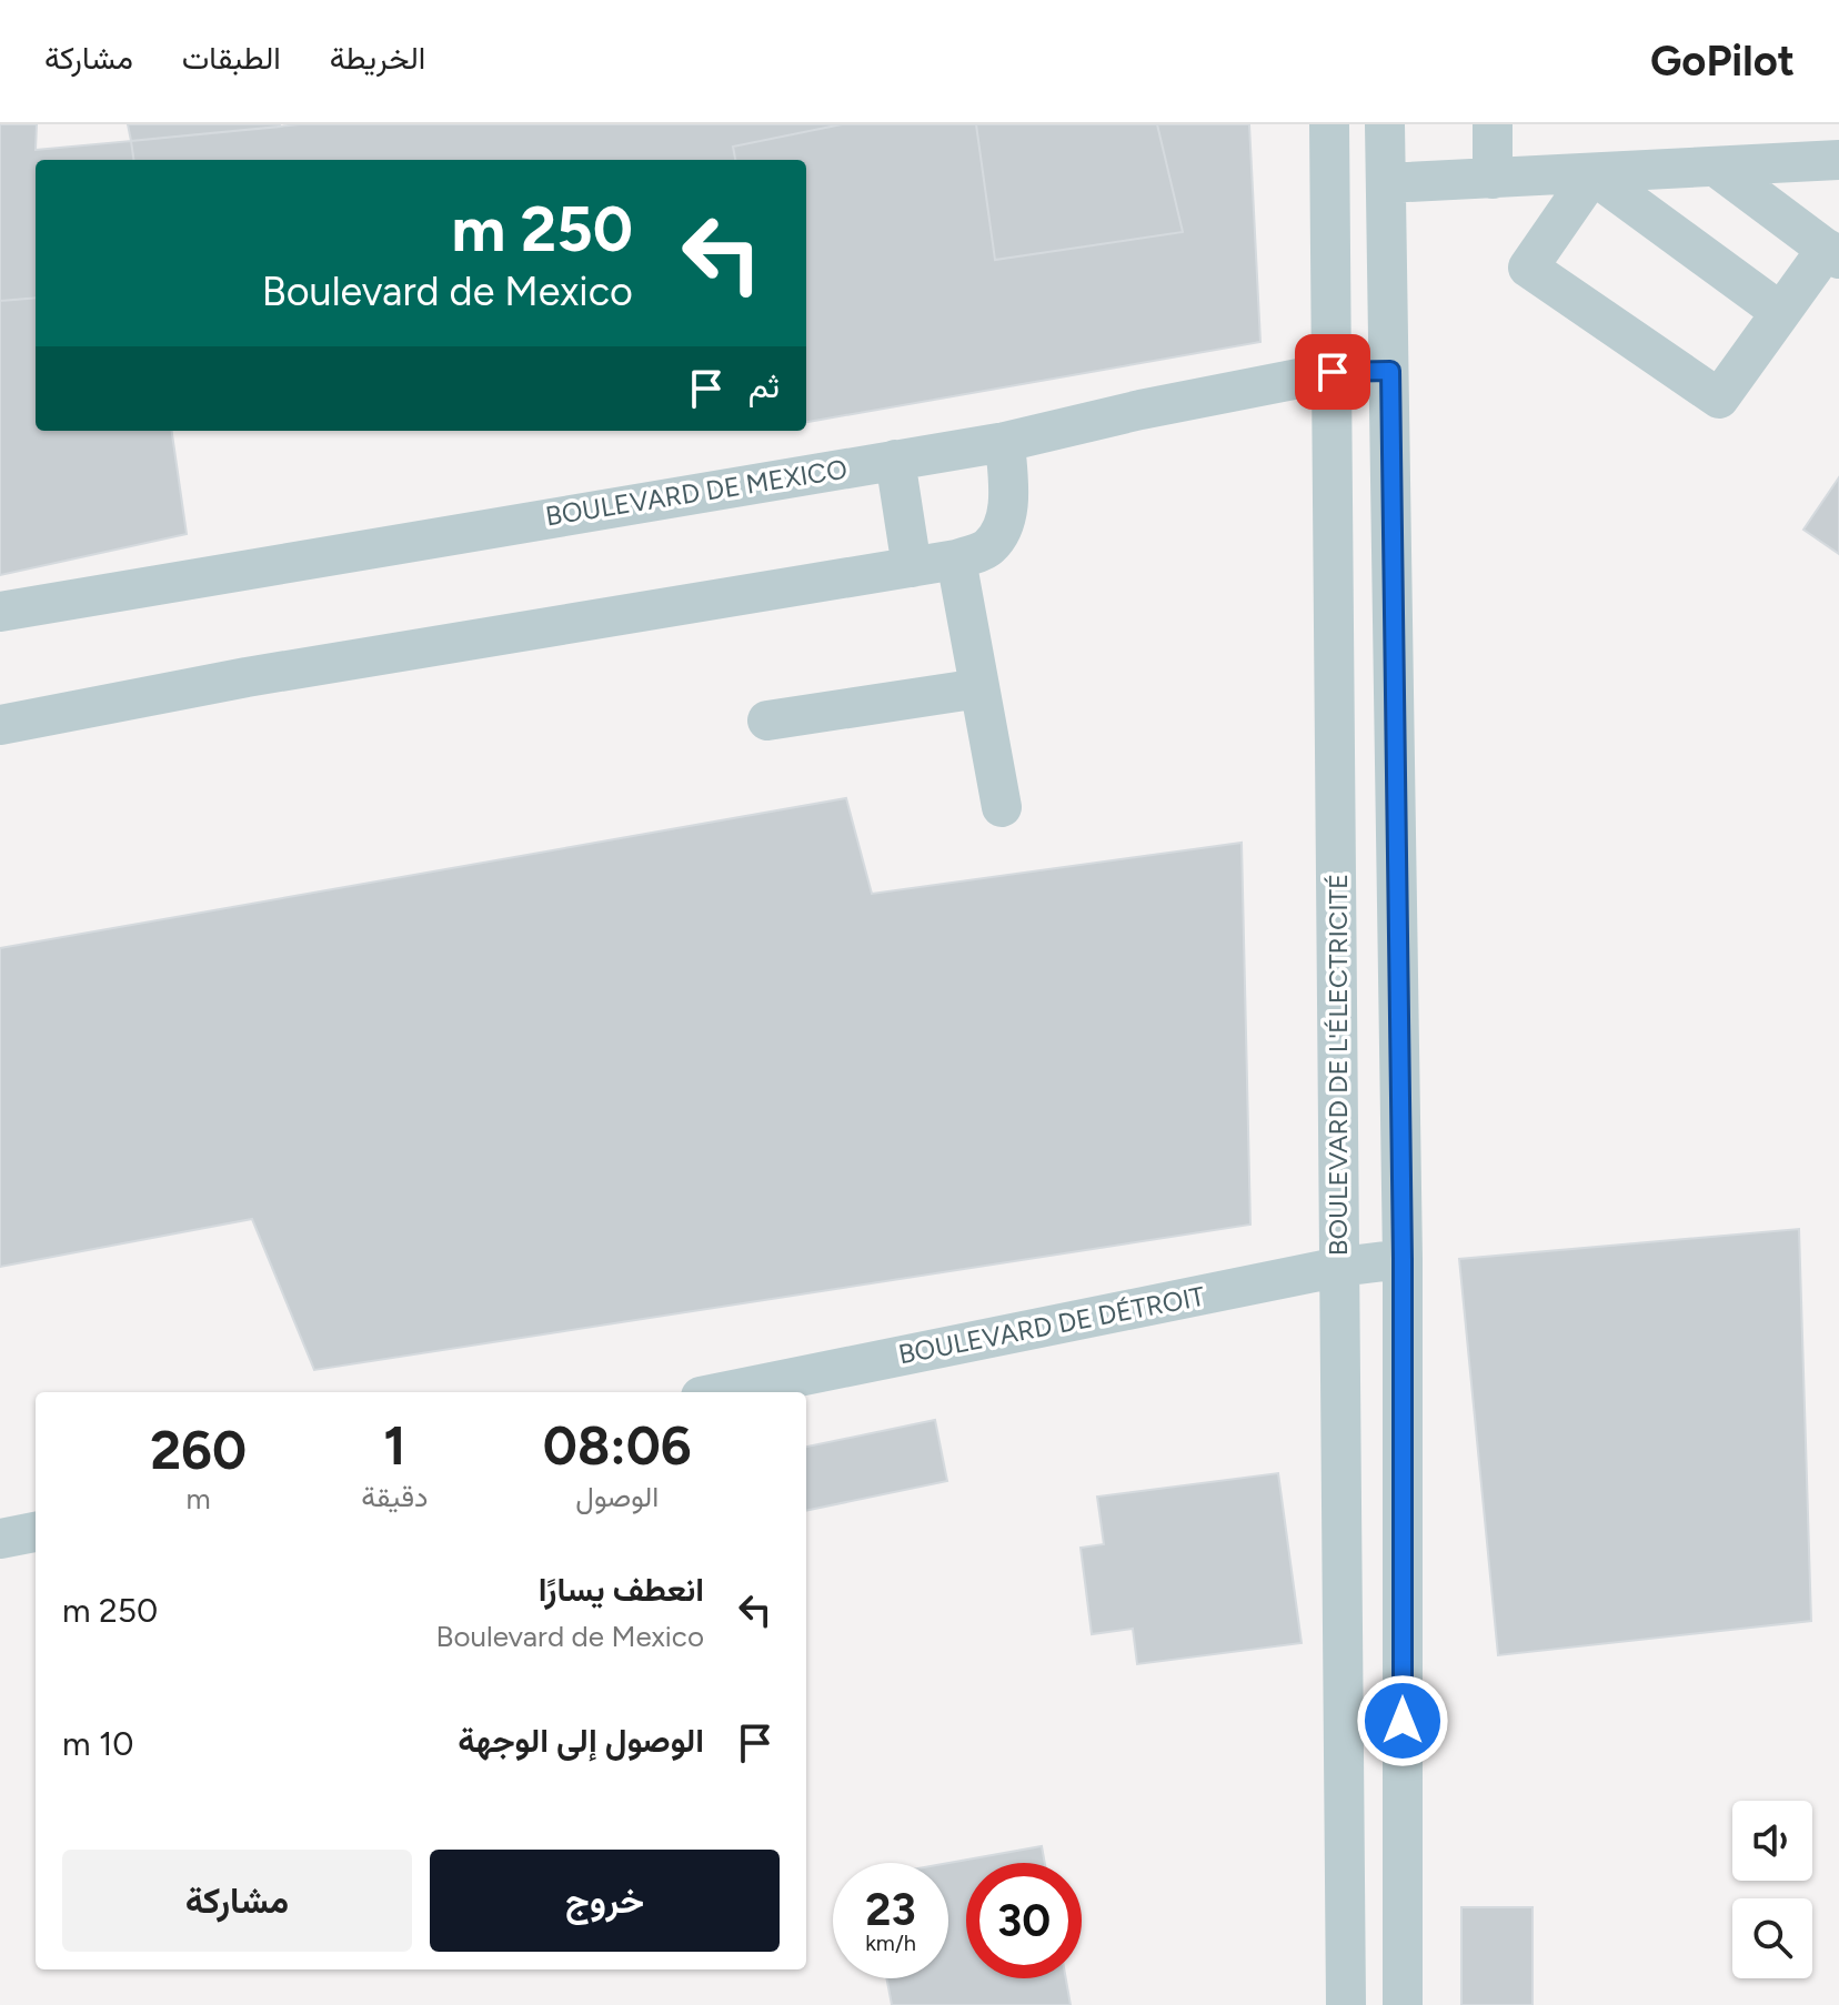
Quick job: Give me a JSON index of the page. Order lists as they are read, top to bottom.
{
  "streets": {
    "street": ["BOULEVARD DE MEXICO", "BOULEVARD DE L'ÉLECTRICITÉ", "BOULEVARD DE DÉTROIT"]
  },
  "crossings": [
    ["BOULEVARD DE MEXICO", "BOULEVARD DE L'ÉLECTRICITÉ"],
    ["BOULEVARD DE L'ÉLECTRICITÉ", "BOULEVARD DE DÉTROIT"]
  ],
  "page": {
    "header": "GoPilot",
    "nav": ["الخريطة", "الطبقات", "مشاركة"],
    "turn": ["250 m", "Boulevard de Mexico"],
    "then": "ثم",
    "eta": [
      "08:06",
      "الوصول",
      "1",
      "دقيقة",
      "260",
      "m"
    ],
    "list": [
      {
        "name": "انعطف يسارًا",
        "note": "Boulevard de Mexico",
        "value": "250 m"
      },
      {
        "name": "الوصول إلى الوجهة",
        "value": "10 m"
      }
    ],
    "buttons": ["خروج", "مشاركة"],
    "speed": "23 km/h",
    "limit": "30"
  }
}
